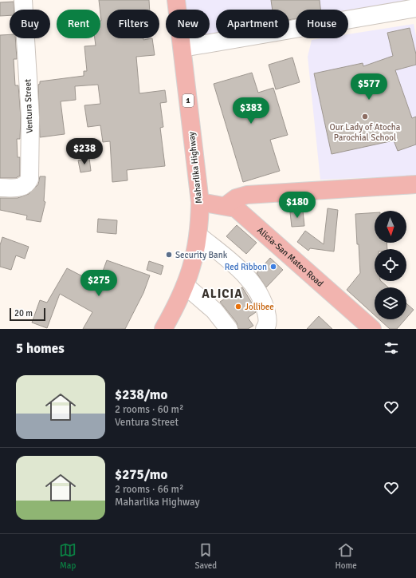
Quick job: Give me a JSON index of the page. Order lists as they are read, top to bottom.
{
  "streets": {
    "main road": ["1", "Maharlika Highway", "Alicia-San Mateo Road"],
    "street": ["Ventura Street"]
  },
  "crossings": [
    ["Maharlika Highway", "Alicia-San Mateo Road"]
  ],
  "districts": ["ALICIA"],
  "places": [
    "Our Lady of Atocha Parochial School",
    "Security Bank",
    "Red Ribbon",
    "Jollibee"
  ],
  "scale_bar": "20 m",
  "north": "bottom",
  "page": {
    "chip": [
      "Buy",
      "Rent",
      "Filters",
      "New",
      "Apartment",
      "House"
    ],
    "price": [
      "$577",
      "$383",
      "$238",
      "$180",
      "$275"
    ],
    "scale": "20 m",
    "heading": "5 homes",
    "list": [
      {
        "name": "$238/mo",
        "note": "2 rooms · 60 m² · Ventura Street"
      },
      {
        "name": "$275/mo",
        "note": "2 rooms · 66 m² · Maharlika Highway"
      }
    ],
    "tabs": ["Map", "Saved", "Home"]
  }
}
